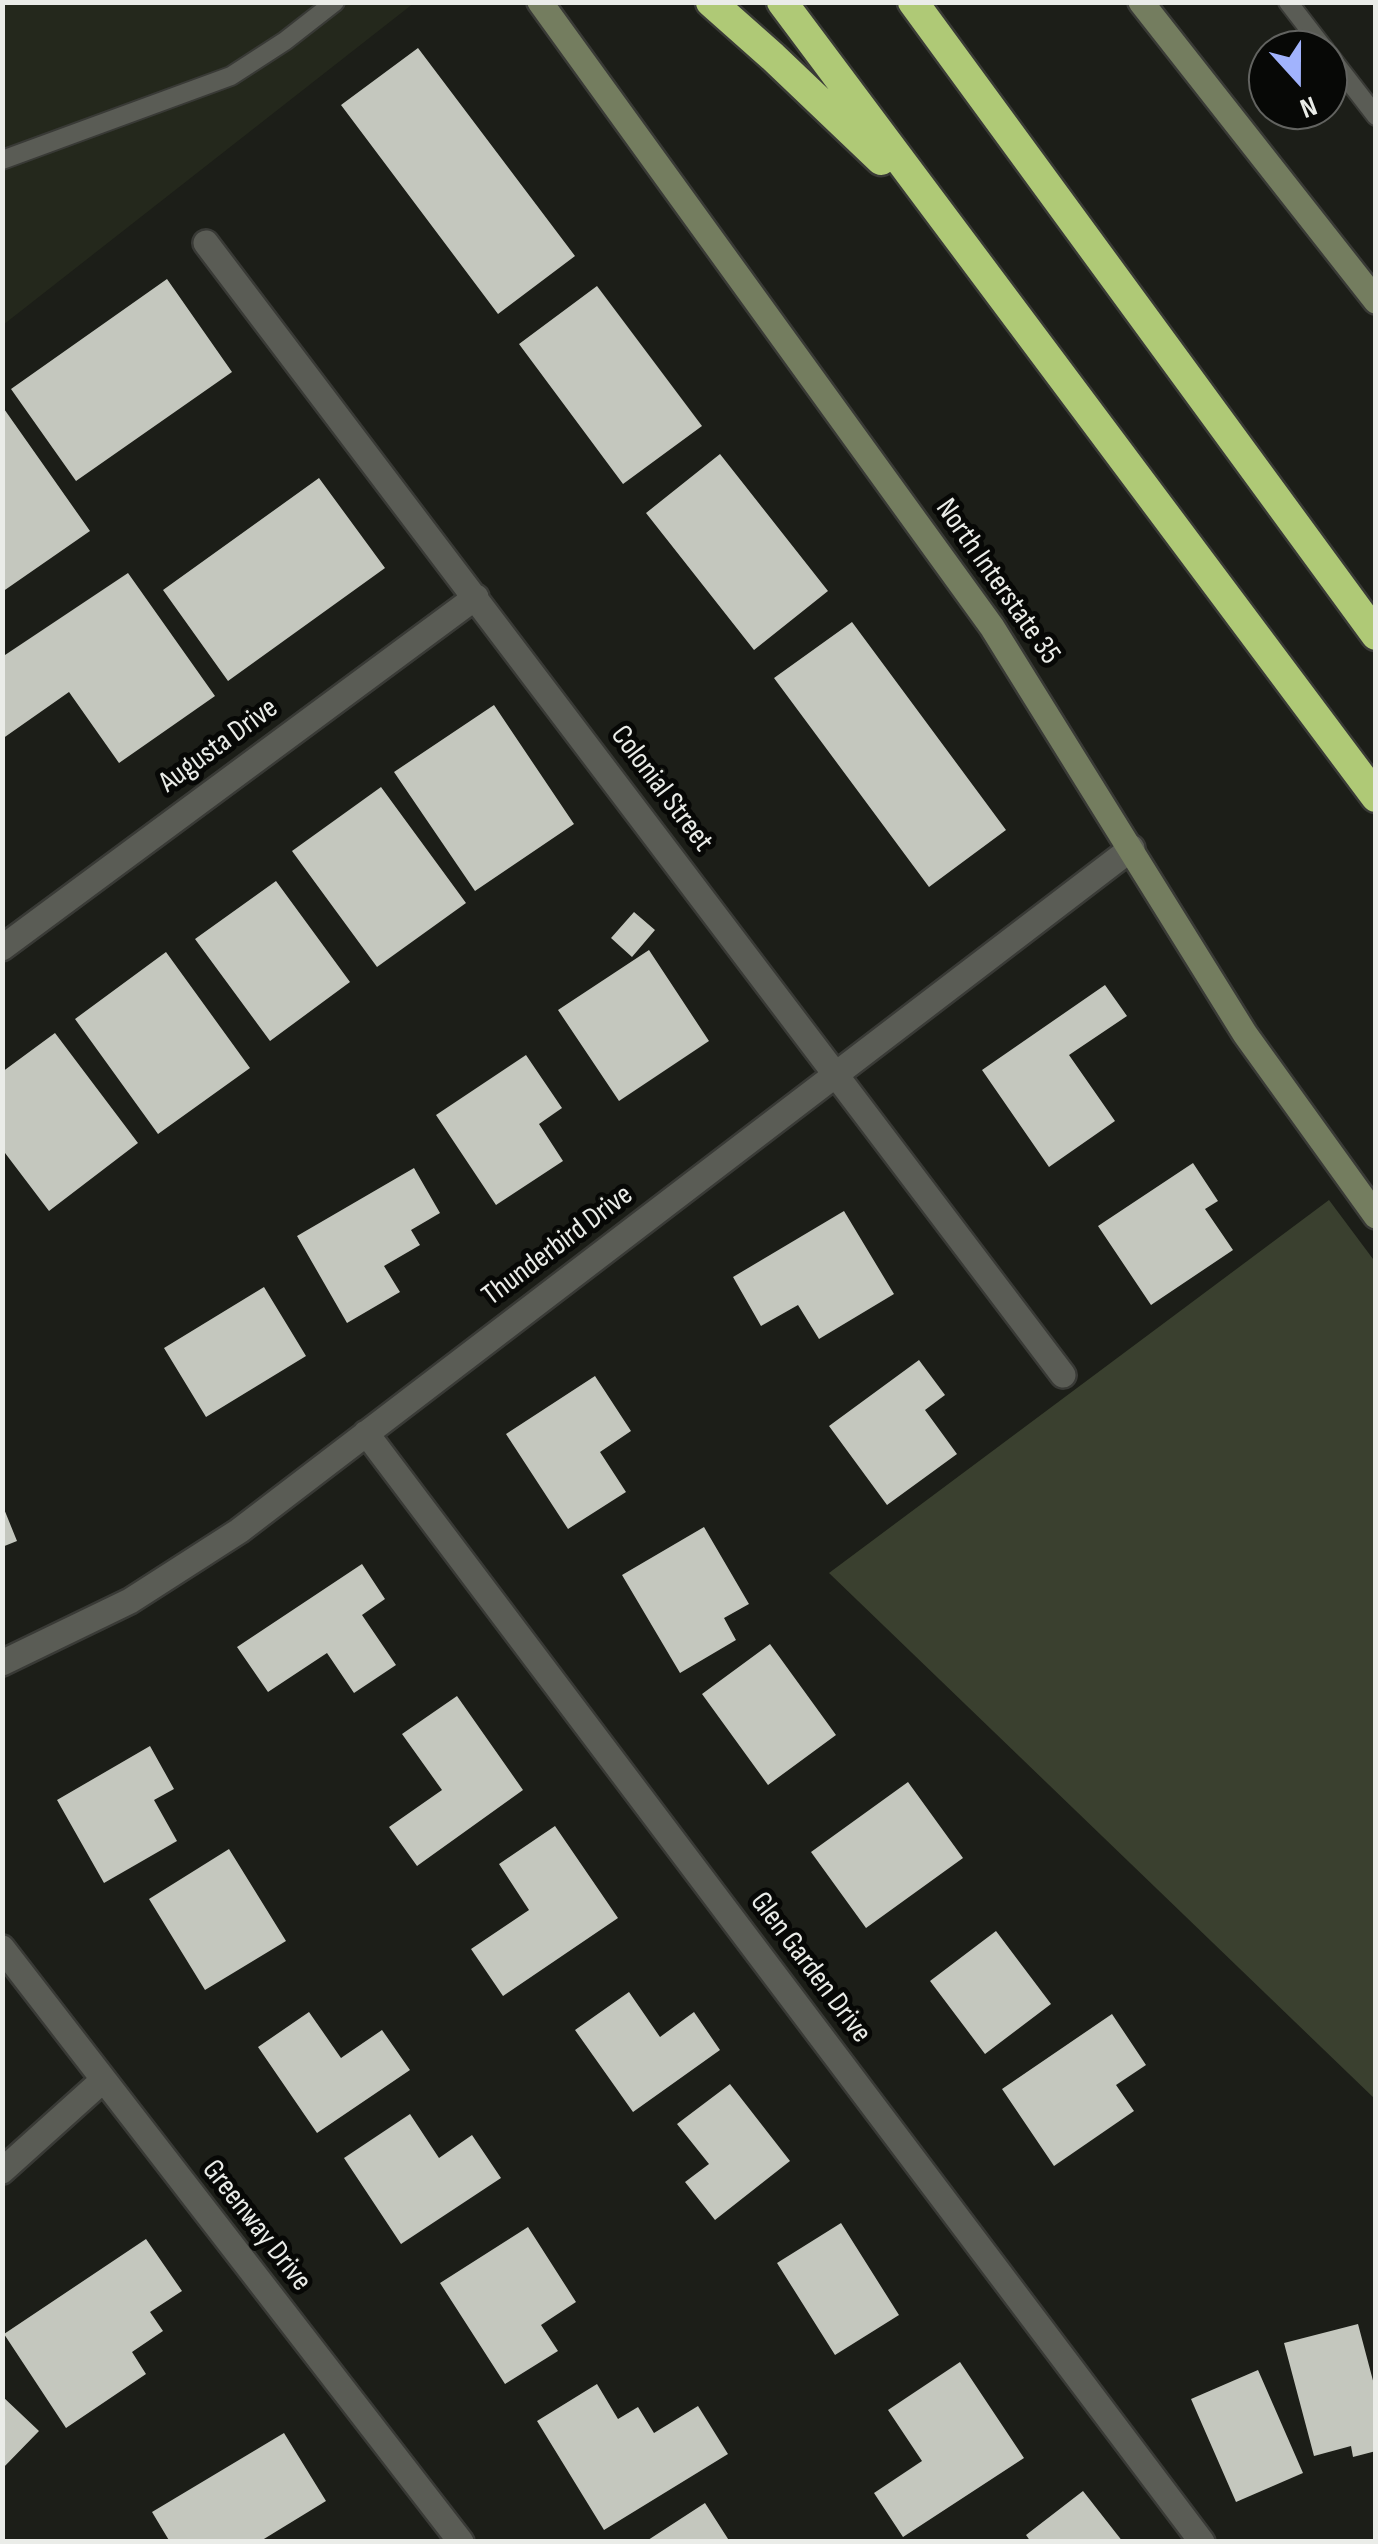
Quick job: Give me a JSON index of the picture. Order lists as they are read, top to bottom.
{
  "streets": {
    "main road": ["North Interstate 35"],
    "street": [
      "Augusta Drive",
      "Colonial Street",
      "Thunderbird Drive",
      "Glen Garden Drive",
      "Greenway Drive"
    ]
  },
  "crossings": [
    ["North Interstate 35", "Thunderbird Drive"],
    ["Augusta Drive", "Colonial Street"],
    ["Colonial Street", "Thunderbird Drive"],
    ["Thunderbird Drive", "Glen Garden Drive"]
  ],
  "north": "bottom"
}
